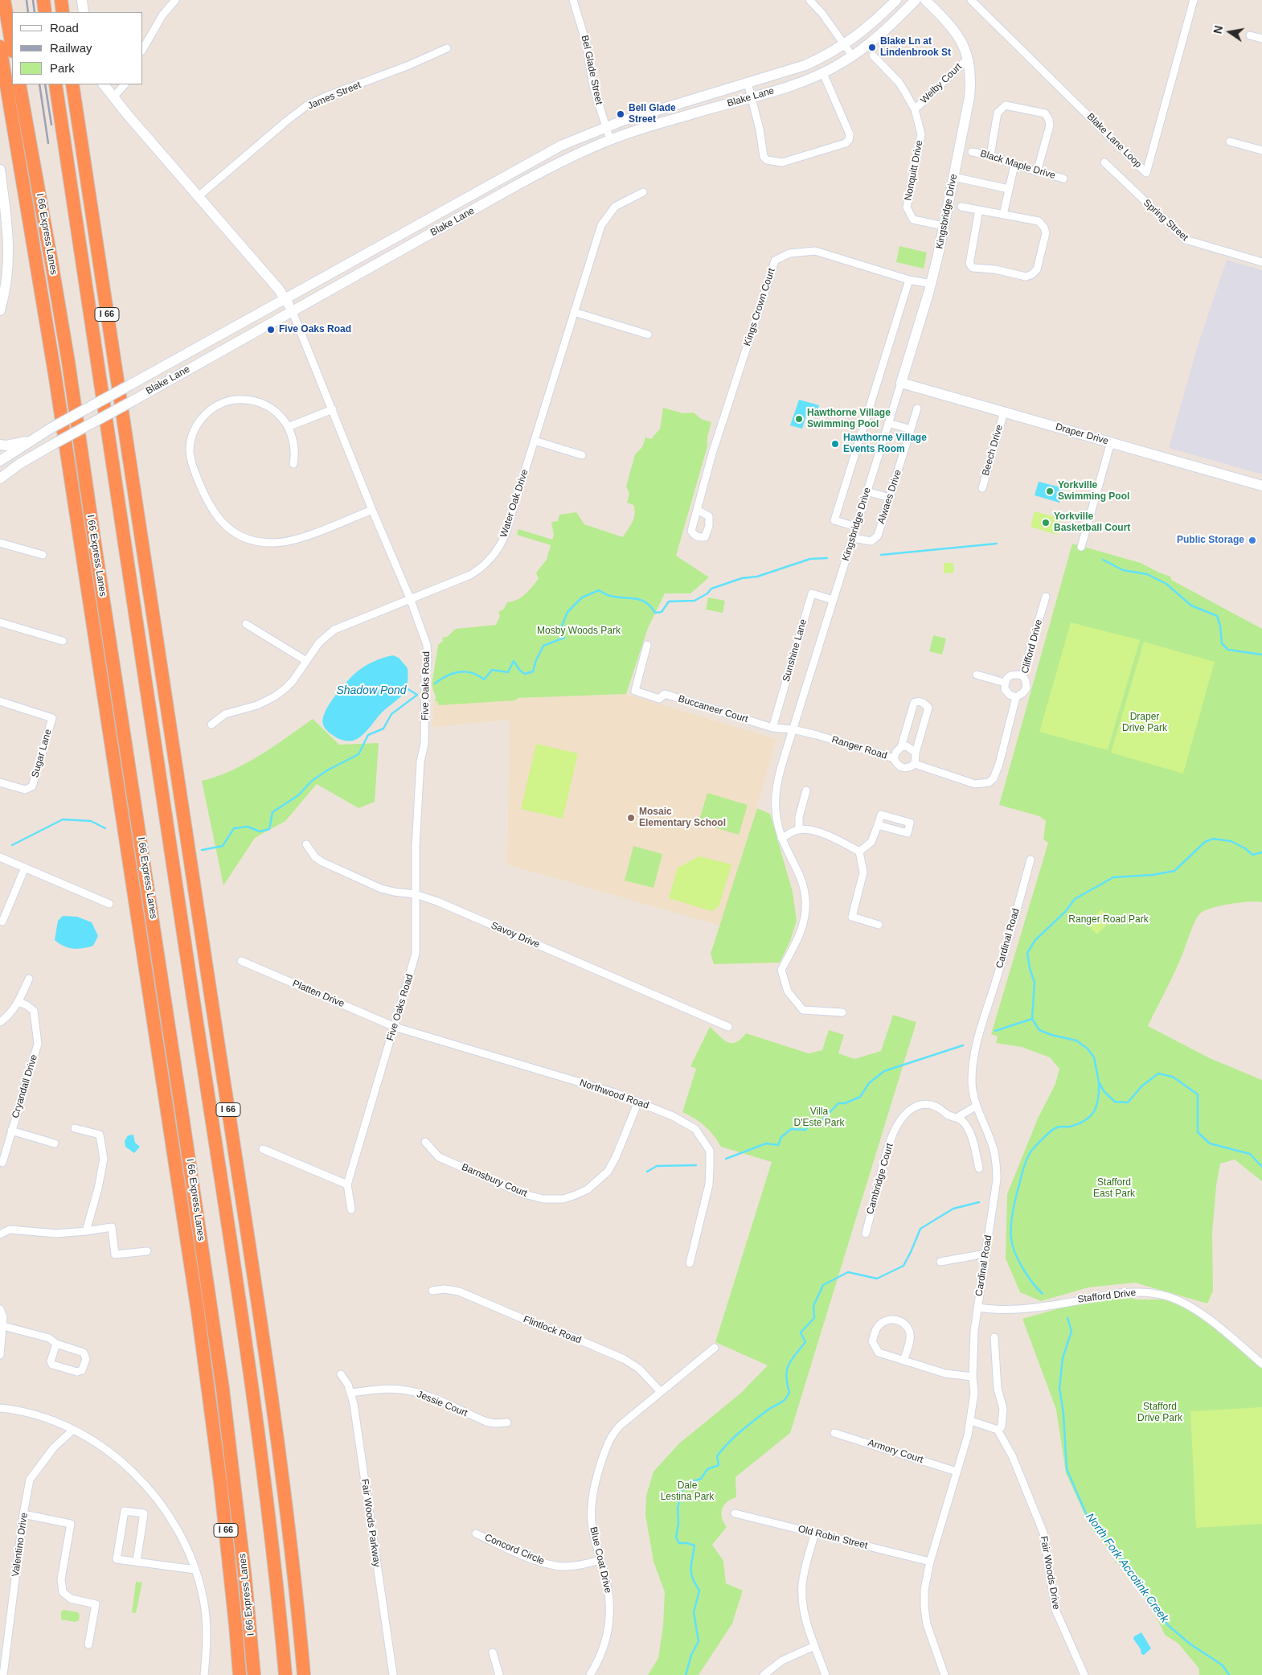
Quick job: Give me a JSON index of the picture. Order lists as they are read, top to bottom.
{
  "streets": {
    "highway": ["I 66 Express Lanes", "I 66"],
    "main road": [
      "Blake Lane",
      "Kingsbridge Drive",
      "Draper Drive",
      "Five Oaks Road"
    ],
    "street": [
      "Bel Glade Street",
      "Welby Court",
      "James Street",
      "Blake Lane Loop",
      "Black Maple Drive",
      "Nonquitt Drive",
      "Spring Street",
      "Kings Crown Court",
      "Beech Drive",
      "Alwaes Drive",
      "Water Oak Drive",
      "Clifford Drive",
      "Sunshine Lane",
      "Buccaneer Court",
      "Ranger Road",
      "Sugar Lane",
      "Savoy Drive",
      "Cardinal Road",
      "Platten Drive",
      "Cryandall Drive",
      "Northwood Road",
      "Cambridge Court",
      "Barnsbury Court",
      "Stafford Drive",
      "Flintlock Road",
      "Jessie Court",
      "Armory Court",
      "Fair Woods Parkway",
      "Old Robin Street",
      "Valentino Drive",
      "Concord Circle",
      "Blue Coat Drive",
      "Fair Woods Drive"
    ]
  },
  "crossings": [
    ["Bel Glade Street", "Blake Lane"],
    ["Welby Court", "Nonquitt Drive"],
    ["Welby Court", "Kingsbridge Drive"],
    ["James Street", "Five Oaks Road"],
    ["Blake Lane", "Five Oaks Road"],
    ["Nonquitt Drive", "Kingsbridge Drive"],
    ["Kingsbridge Drive", "Kings Crown Court"],
    ["Kingsbridge Drive", "Draper Drive"],
    ["Kingsbridge Drive", "Alwaes Drive"],
    ["Kingsbridge Drive", "Sunshine Lane"],
    ["Kingsbridge Drive", "Buccaneer Court"],
    ["Kingsbridge Drive", "Ranger Road"],
    ["Draper Drive", "Beech Drive"],
    ["Water Oak Drive", "Five Oaks Road"],
    ["Clifford Drive", "Ranger Road"],
    ["Sunshine Lane", "Buccaneer Court"],
    ["Five Oaks Road", "Savoy Drive"],
    ["Five Oaks Road", "Platten Drive"],
    ["Five Oaks Road", "Northwood Road"],
    ["Buccaneer Court", "Ranger Road"],
    ["Cardinal Road", "Stafford Drive"],
    ["Cardinal Road", "Armory Court"],
    ["Cardinal Road", "Old Robin Street"],
    ["Platten Drive", "Northwood Road"],
    ["Northwood Road", "Barnsbury Court"],
    ["Flintlock Road", "Blue Coat Drive"],
    ["Jessie Court", "Fair Woods Parkway"],
    ["Concord Circle", "Blue Coat Drive"]
  ],
  "water": ["Shadow Pond", "North Fork Accotink Creek"],
  "parks": [
    "Mosby Woods Park",
    "Draper Drive Park",
    "Ranger Road Park",
    "Villa D'Este Park",
    "Stafford East Park",
    "Stafford Drive Park",
    "Dale Lestina Park"
  ],
  "places": [
    "Blake Ln at Lindenbrook St",
    "Bell Glade Street",
    "Five Oaks Road",
    "Hawthorne Village Swimming Pool",
    "Hawthorne Village Events Room",
    "Yorkville Swimming Pool",
    "Yorkville Basketball Court",
    "Public Storage",
    "Mosaic Elementary School"
  ],
  "legend": ["Road", "Railway", "Park"],
  "north": "left"
}
